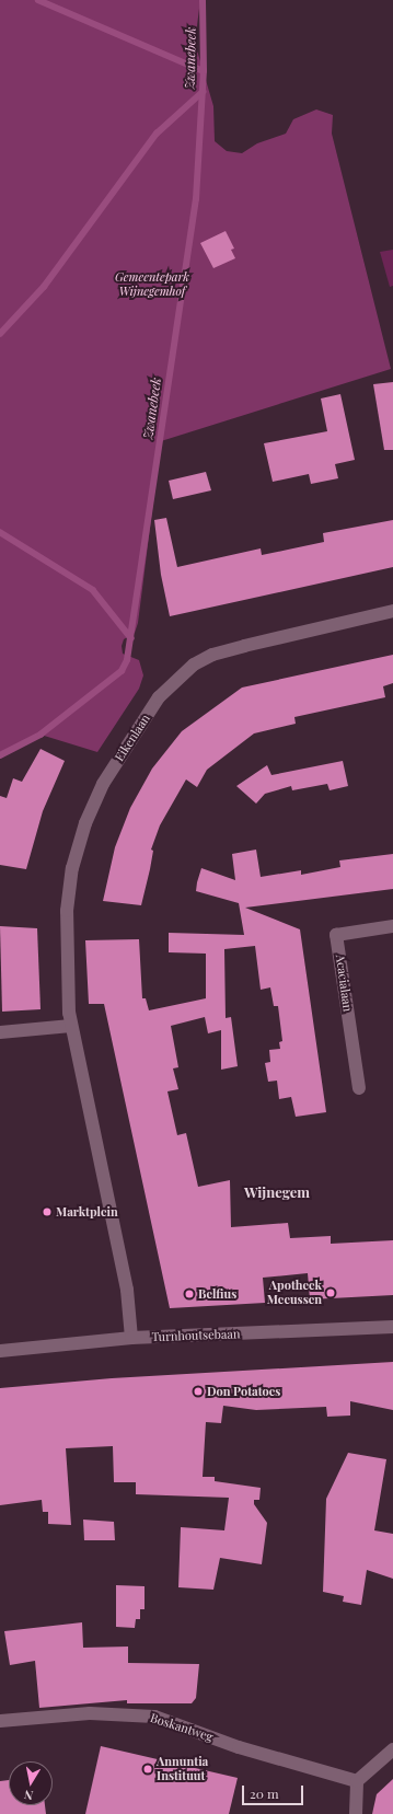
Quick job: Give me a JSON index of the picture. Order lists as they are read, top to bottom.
{
  "streets": {
    "street": [
      "Eikenlaan",
      "Acacialaan",
      "Turnhoutsebaan",
      "Boskantweg"
    ]
  },
  "districts": ["Wijnegem"],
  "water": ["Zwanebeek"],
  "parks": ["Gemeentepark Wijnegemhof"],
  "places": [
    "Marktplein",
    "Apotheek Meeussen",
    "Belfius",
    "Don Potatoes",
    "Annuntia Instituut"
  ],
  "scale_bar": "20 m",
  "north": "bottom"
}
